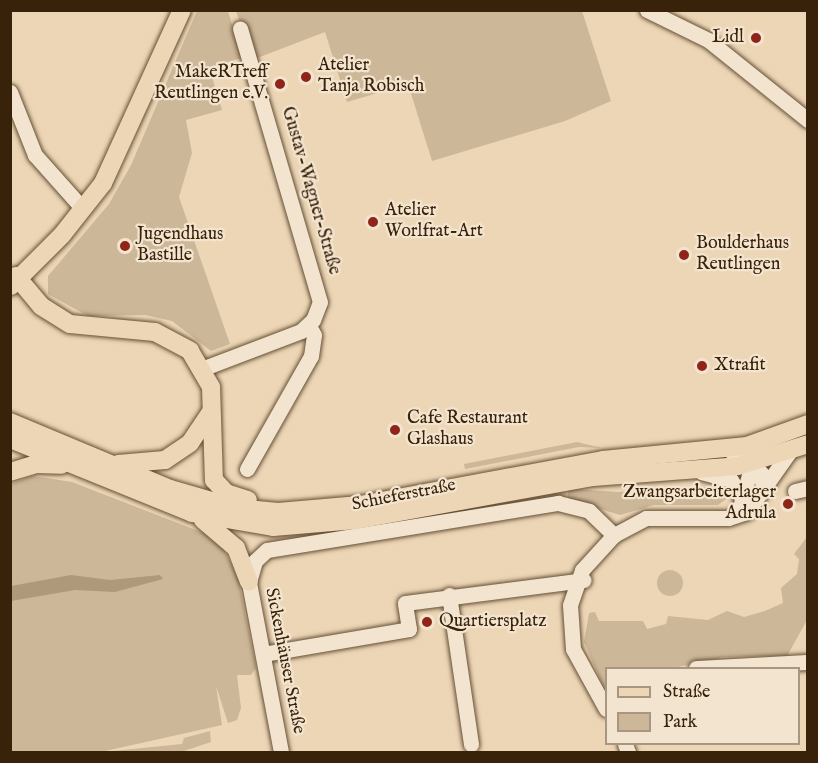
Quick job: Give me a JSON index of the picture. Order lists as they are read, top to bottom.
{
  "streets": {
    "main road": ["Schieferstraße"],
    "street": ["Gustav-Wagner-Straße", "Sickenhäuser Straße"]
  },
  "places": [
    "Lidl",
    "Atelier Tanja Robisch",
    "MakeRTreff Reutlingen e.V.",
    "Atelier Worlfrat-Art",
    "Jugendhaus Bastille",
    "Boulderhaus Reutlingen",
    "Xtrafit",
    "Cafe Restaurant Glashaus",
    "Zwangsarbeiterlager Adrula",
    "Quartiersplatz"
  ],
  "legend": ["Straße", "Park"]
}
